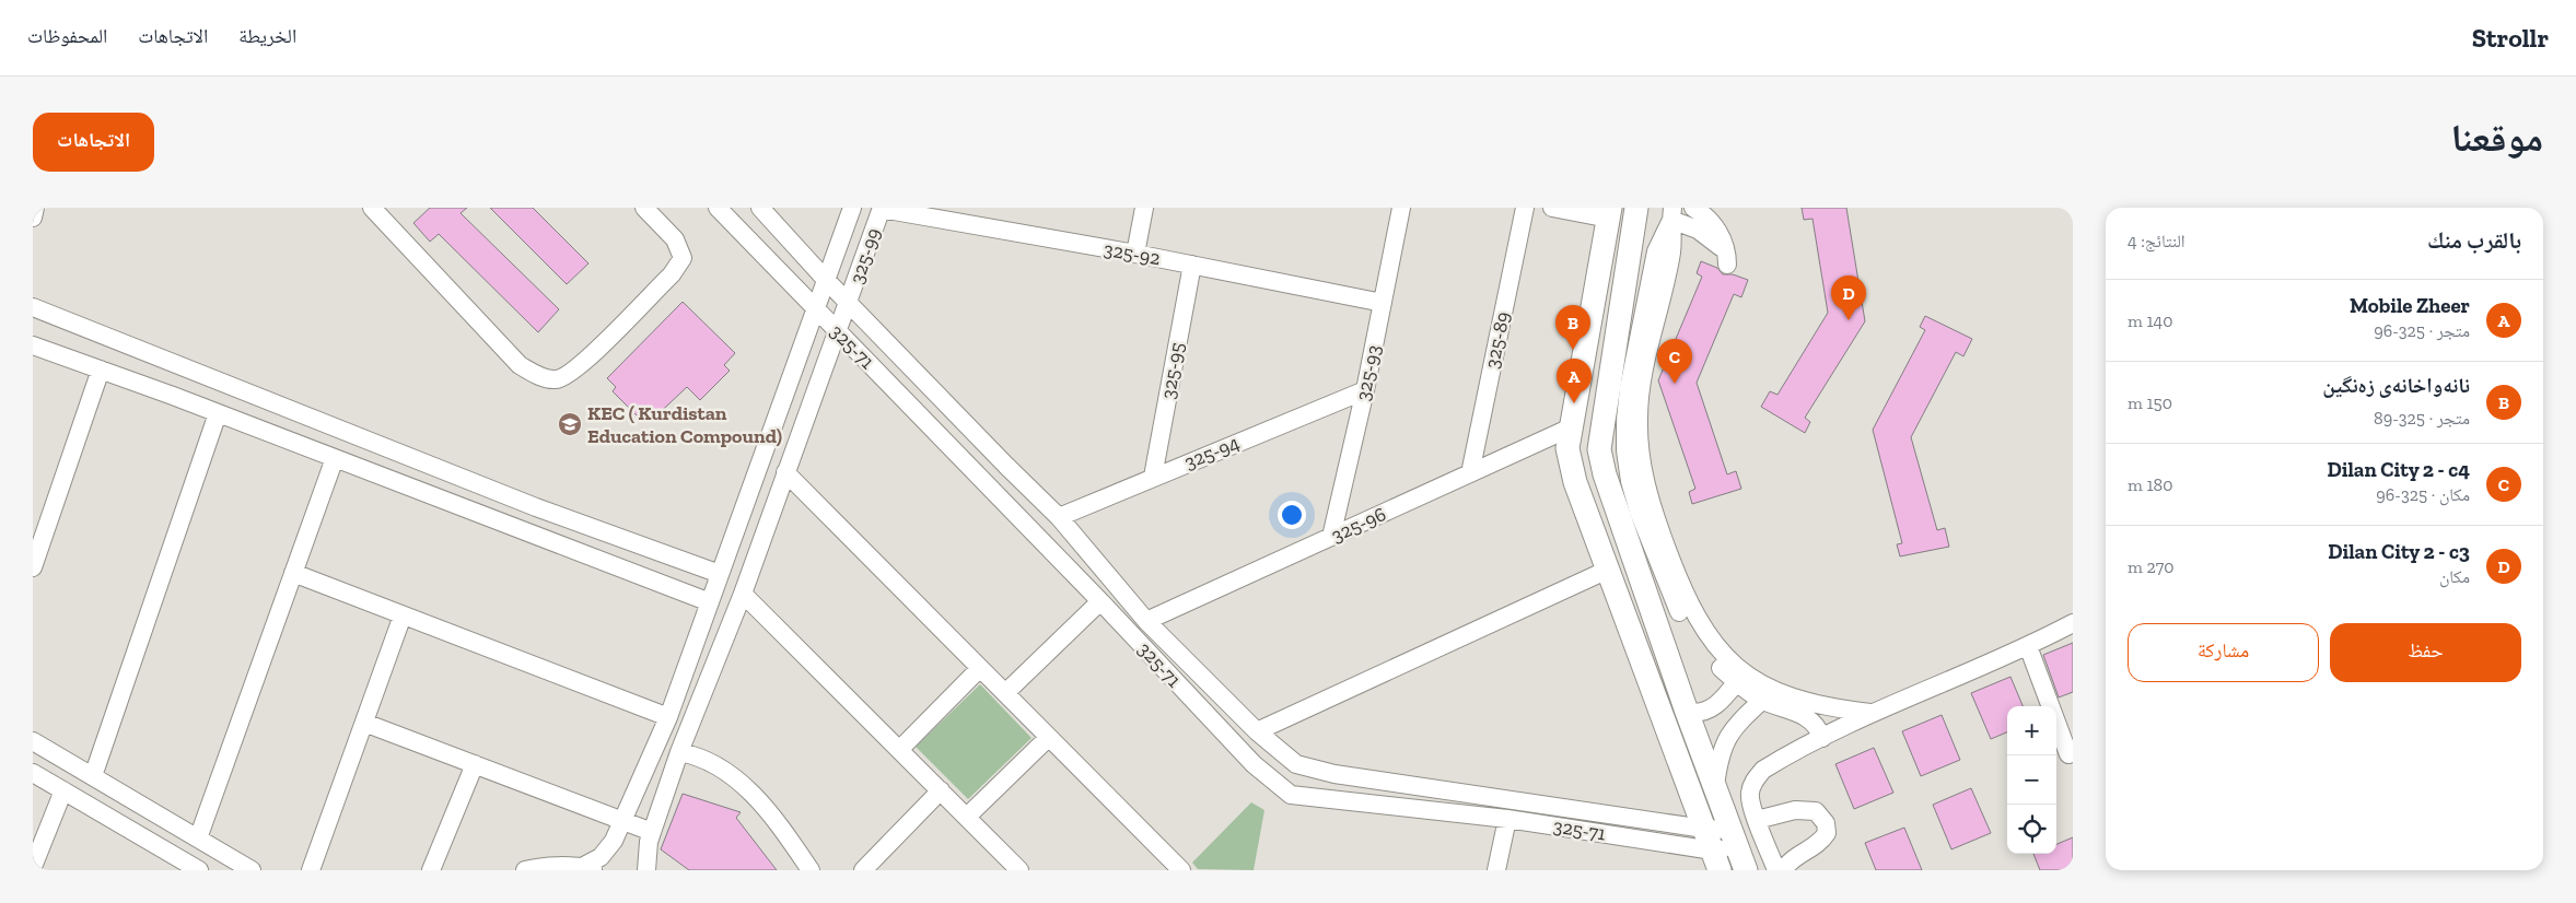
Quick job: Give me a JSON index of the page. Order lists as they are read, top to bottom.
{
  "streets": {
    "street": [
      "325-92",
      "325-99",
      "325-89",
      "325-71",
      "325-95",
      "325-93",
      "325-94",
      "325-96"
    ]
  },
  "crossings": [
    ["325-92", "325-99"],
    ["325-92", "325-95"],
    ["325-92", "325-93"],
    ["325-99", "325-71"],
    ["325-89", "325-96"],
    ["325-71", "325-94"],
    ["325-71", "325-96"],
    ["325-95", "325-94"],
    ["325-93", "325-94"],
    ["325-93", "325-96"]
  ],
  "places": {
    "school or university": ["KEC ( Kurdistan Education Compound)"]
  },
  "page": {
    "header": "Strollr",
    "nav": ["الخريطة", "الاتجاهات", "المحفوظات"],
    "title": "موقعنا",
    "buttons": [
      "الاتجاهات",
      ["حفظ", "مشاركة"]
    ],
    "heading": ["بالقرب منك", "النتائج: 4"],
    "pins": [
      "D",
      "B",
      "C",
      "A"
    ],
    "list": [
      {
        "mark": "A",
        "name": "Mobile Zheer",
        "note": "متجر · 325-96",
        "value": "140 m"
      },
      {
        "mark": "B",
        "name": "نانەواخانەی زەنگین",
        "note": "متجر · 325-89",
        "value": "150 m"
      },
      {
        "mark": "C",
        "name": "Dilan City 2 - c4",
        "note": "مكان · 325-96",
        "value": "180 m"
      },
      {
        "mark": "D",
        "name": "Dilan City 2 - c3",
        "note": "مكان",
        "value": "270 m"
      }
    ],
    "map_buttons": ["+", "−"]
  }
}
